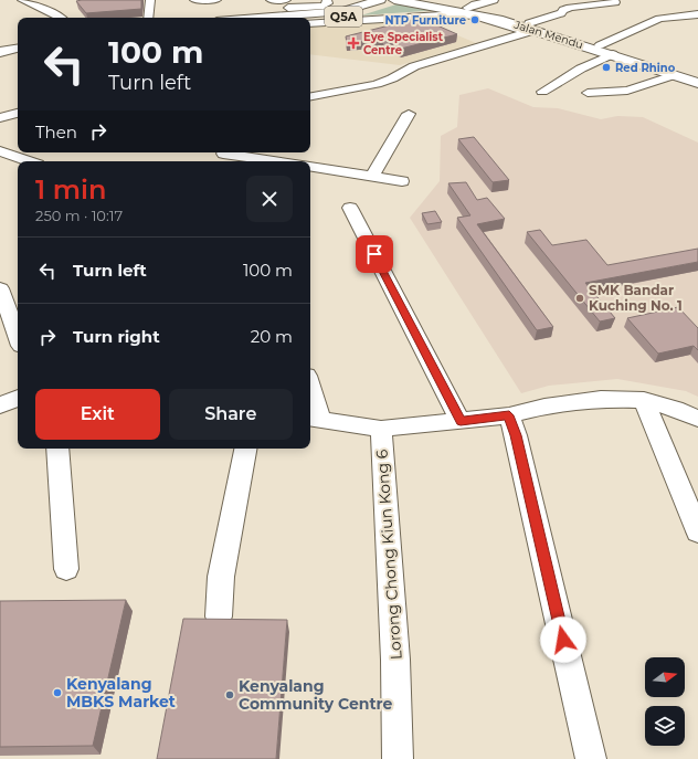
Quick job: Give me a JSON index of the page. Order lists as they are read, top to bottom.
{
  "streets": {
    "main road": ["Q5A", "Jalan Mendu"],
    "street": ["Lorong Chong Kiun Kong 6"]
  },
  "crossings": [
    ["Q5A", "Jalan Mendu"]
  ],
  "places": {
    "other": [
      "NTP Furniture",
      "Red Rhino",
      "SMK Bandar Kuching No. 1",
      "Kenyalang MBKS Market",
      "Kenyalang Community Centre"
    ],
    "health": ["Eye Specialist Centre"]
  },
  "north": "right",
  "page": {
    "turn": ["100 m", "Turn left"],
    "then": "Then",
    "heading": ["1 min", "250 m · 10:17"],
    "list": [
      {
        "name": "Turn left",
        "value": "100 m"
      },
      {
        "name": "Turn right",
        "value": "20 m"
      }
    ],
    "buttons": ["Exit", "Share"]
  }
}
